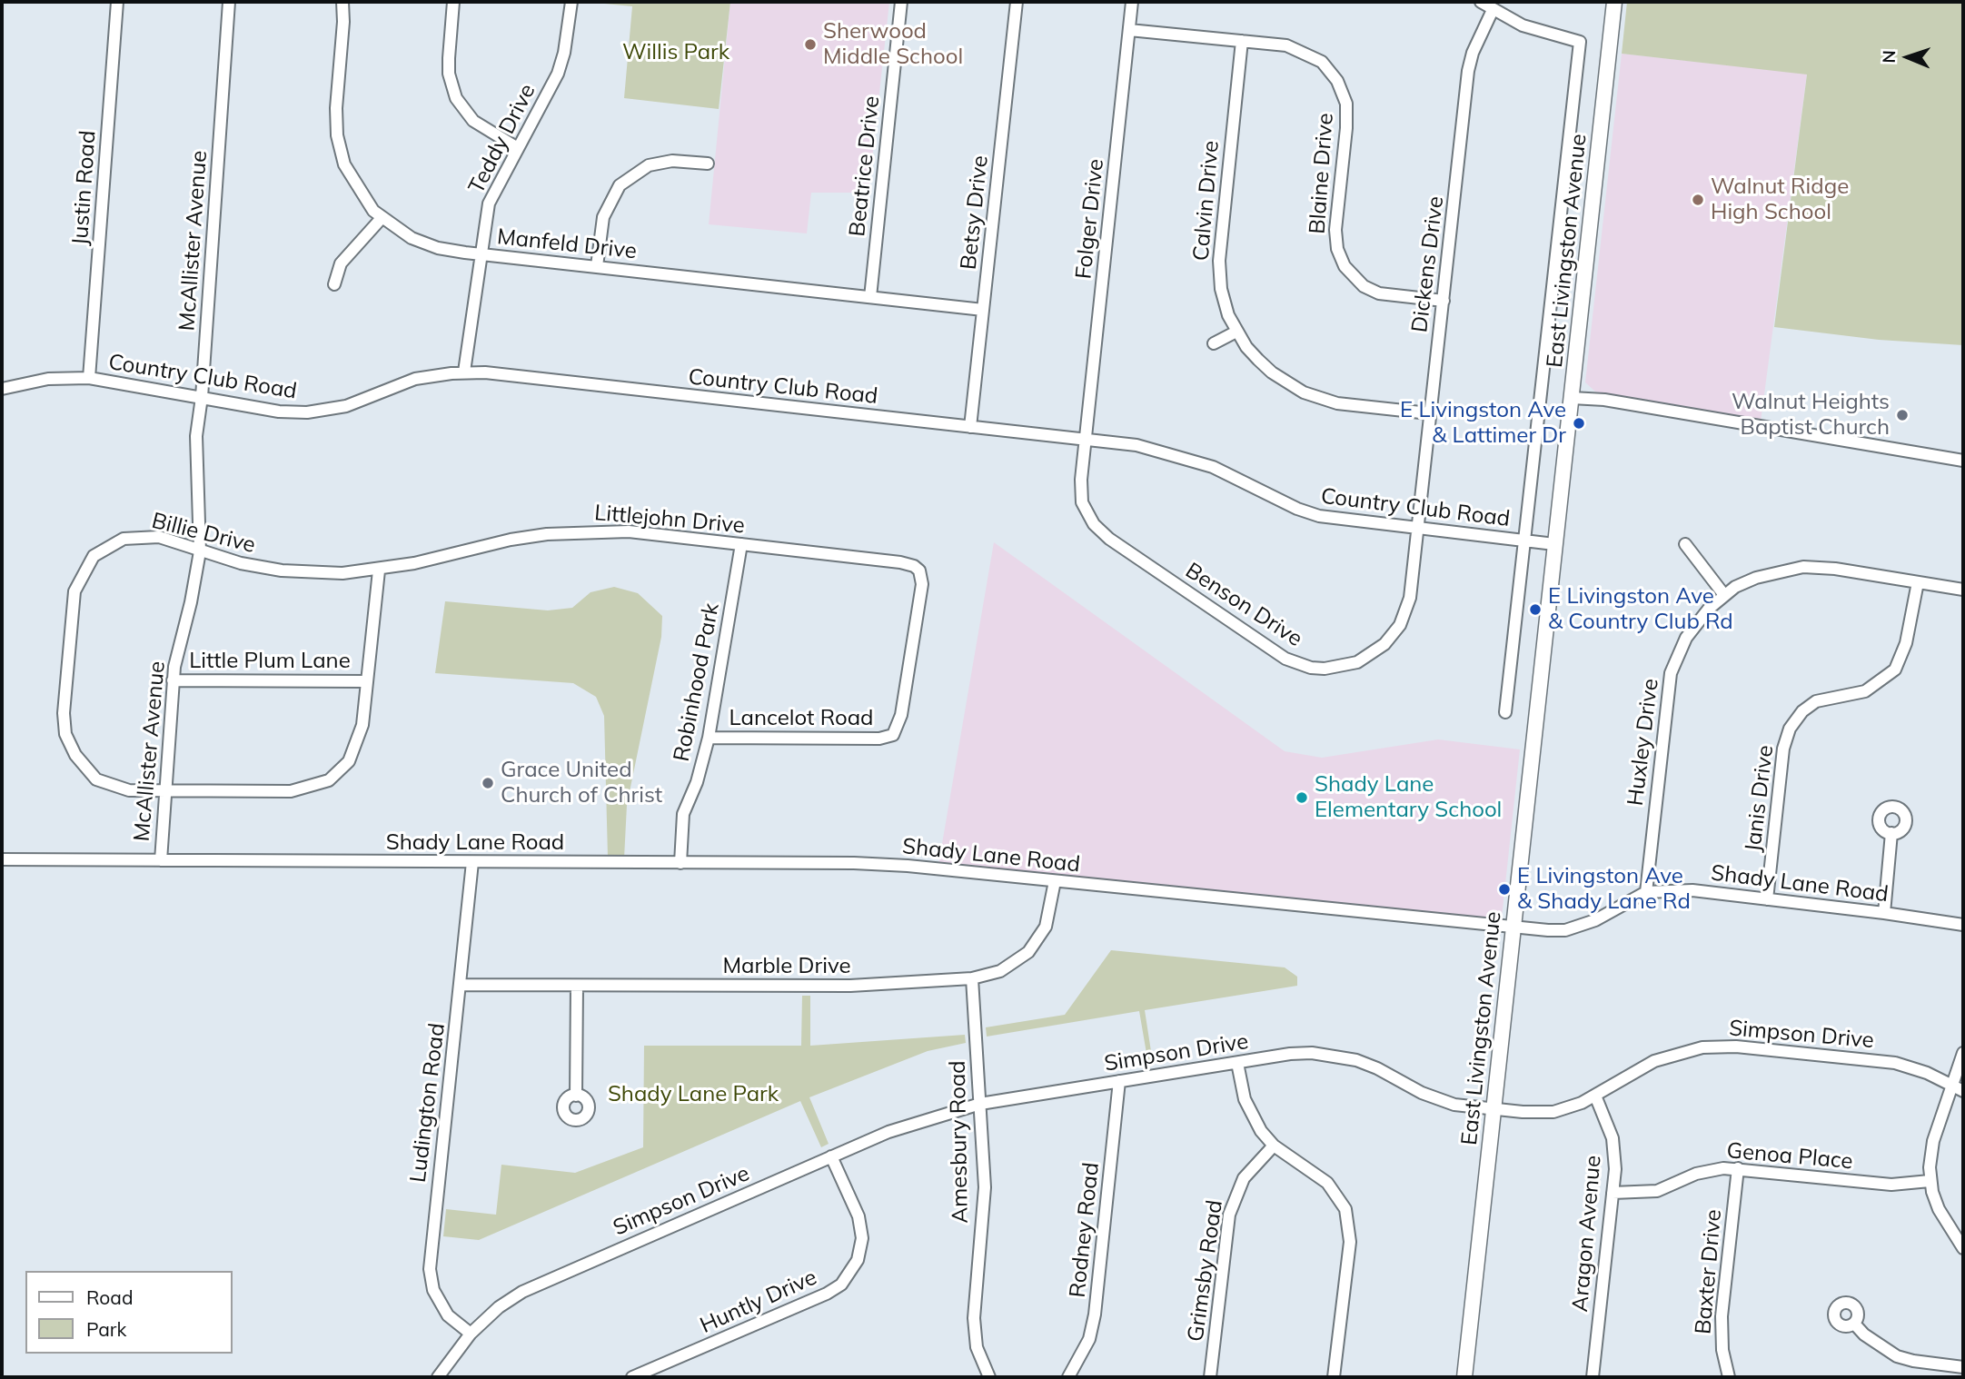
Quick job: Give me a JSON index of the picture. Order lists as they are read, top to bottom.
{
  "streets": {
    "main road": ["East Livingston Avenue"],
    "street": [
      "Teddy Drive",
      "Beatrice Drive",
      "Blaine Drive",
      "Justin Road",
      "Calvin Drive",
      "Betsy Drive",
      "Folger Drive",
      "McAllister Avenue",
      "Manfeld Drive",
      "Dickens Drive",
      "Country Club Road",
      "Littlejohn Drive",
      "Billie Drive",
      "Benson Drive",
      "Little Plum Lane",
      "Robinhood Park",
      "Lancelot Road",
      "Huxley Drive",
      "Janis Drive",
      "Shady Lane Road",
      "Marble Drive",
      "Simpson Drive",
      "Ludington Road",
      "Amesbury Road",
      "Genoa Place",
      "Rodney Road",
      "Aragon Avenue",
      "Grimsby Road",
      "Baxter Drive",
      "Huntly Drive"
    ]
  },
  "crossings": [
    ["Teddy Drive", "Manfeld Drive"],
    ["Teddy Drive", "Country Club Road"],
    ["Beatrice Drive", "Manfeld Drive"],
    ["Blaine Drive", "Calvin Drive"],
    ["Blaine Drive", "Folger Drive"],
    ["Blaine Drive", "Dickens Drive"],
    ["Justin Road", "Country Club Road"],
    ["Calvin Drive", "Dickens Drive"],
    ["Betsy Drive", "Manfeld Drive"],
    ["Betsy Drive", "Country Club Road"],
    ["Folger Drive", "Country Club Road"],
    ["Folger Drive", "Benson Drive"],
    ["McAllister Avenue", "Country Club Road"],
    ["McAllister Avenue", "Billie Drive"],
    ["McAllister Avenue", "Little Plum Lane"],
    ["McAllister Avenue", "Shady Lane Road"],
    ["East Livingston Avenue", "Country Club Road"],
    ["East Livingston Avenue", "Shady Lane Road"],
    ["East Livingston Avenue", "Simpson Drive"],
    ["Dickens Drive", "Country Club Road"],
    ["Dickens Drive", "Benson Drive"],
    ["Country Club Road", "Benson Drive"],
    ["Littlejohn Drive", "Billie Drive"],
    ["Littlejohn Drive", "Robinhood Park"],
    ["Littlejohn Drive", "Lancelot Road"],
    ["Robinhood Park", "Lancelot Road"],
    ["Robinhood Park", "Shady Lane Road"],
    ["Huxley Drive", "Janis Drive"],
    ["Huxley Drive", "Shady Lane Road"],
    ["Janis Drive", "Shady Lane Road"],
    ["Shady Lane Road", "Marble Drive"],
    ["Shady Lane Road", "Ludington Road"],
    ["Marble Drive", "Ludington Road"],
    ["Marble Drive", "Amesbury Road"],
    ["Simpson Drive", "Ludington Road"],
    ["Simpson Drive", "Amesbury Road"],
    ["Simpson Drive", "Rodney Road"],
    ["Simpson Drive", "Aragon Avenue"],
    ["Simpson Drive", "Huntly Drive"],
    ["Genoa Place", "Aragon Avenue"],
    ["Genoa Place", "Baxter Drive"]
  ],
  "parks": ["Willis Park", "Shady Lane Park"],
  "places": [
    "Sherwood Middle School",
    "Walnut Ridge High School",
    "Walnut Heights Baptist Church",
    "E Livingston Ave & Lattimer Dr",
    "E Livingston Ave & Country Club Rd",
    "Grace United Church of Christ",
    "Shady Lane Elementary School",
    "E Livingston Ave & Shady Lane Rd"
  ],
  "legend": ["Road", "Park"],
  "north": "left"
}
